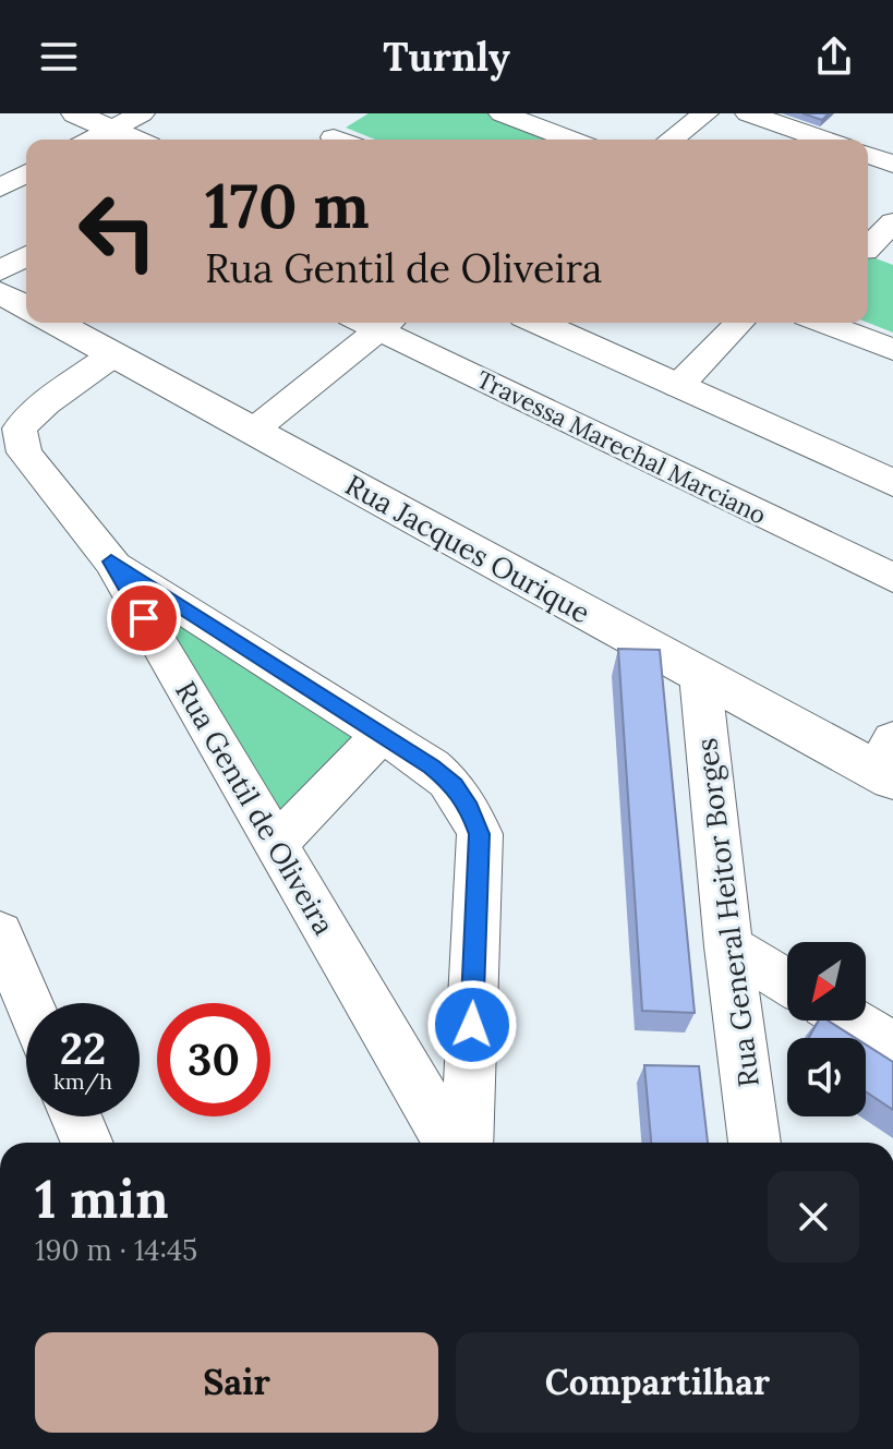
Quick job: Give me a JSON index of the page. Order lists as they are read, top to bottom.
{
  "streets": {
    "main road": ["Rua Jacques Ourique"],
    "street": ["Travessa Marechal Marciano", "Rua Gentil de Oliveira", "Rua General Heitor Borges"]
  },
  "crossings": [
    ["Rua Jacques Ourique", "Rua Gentil de Oliveira"],
    ["Rua Jacques Ourique", "Rua General Heitor Borges"]
  ],
  "north": "bottom left",
  "page": {
    "header": "Turnly",
    "turn": ["170 m", "Rua Gentil de Oliveira"],
    "speed": "22 km/h",
    "limit": "30",
    "heading": ["1 min", "190 m · 14:45"],
    "buttons": ["Sair", "Compartilhar"]
  }
}
